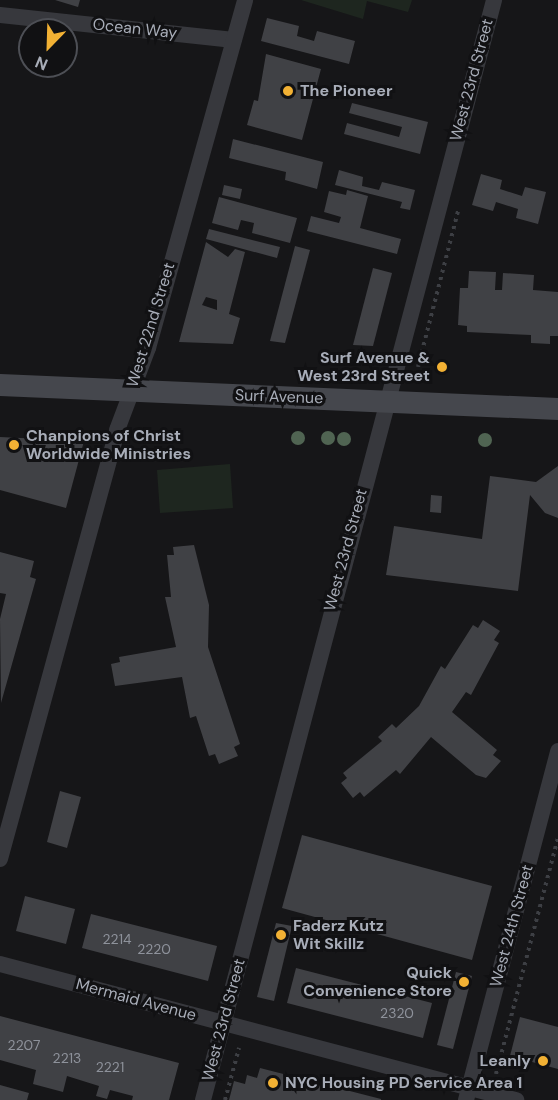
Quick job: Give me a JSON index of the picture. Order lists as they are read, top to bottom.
{
  "streets": {
    "main road": ["Surf Avenue"],
    "street": [
      "Ocean Way",
      "West 23rd Street",
      "West 22nd Street",
      "West 24th Street",
      "Mermaid Avenue"
    ]
  },
  "crossings": [
    ["Ocean Way", "West 22nd Street"],
    ["West 23rd Street", "Surf Avenue"],
    ["West 23rd Street", "Mermaid Avenue"],
    ["West 22nd Street", "Surf Avenue"],
    ["West 24th Street", "Mermaid Avenue"]
  ],
  "places": [
    "The Pioneer",
    "Surf Avenue & West 23rd Street",
    "Chanpions of Christ Worldwide Ministries",
    "Faderz Kutz Wit Skillz",
    "Quick Convenience Store",
    "Leanly",
    "NYC Housing PD Service Area 1"
  ],
  "house_numbers": [
    "2214",
    "2220",
    "2320",
    "2207",
    "2213",
    "2221"
  ],
  "north": "bottom left"
}
